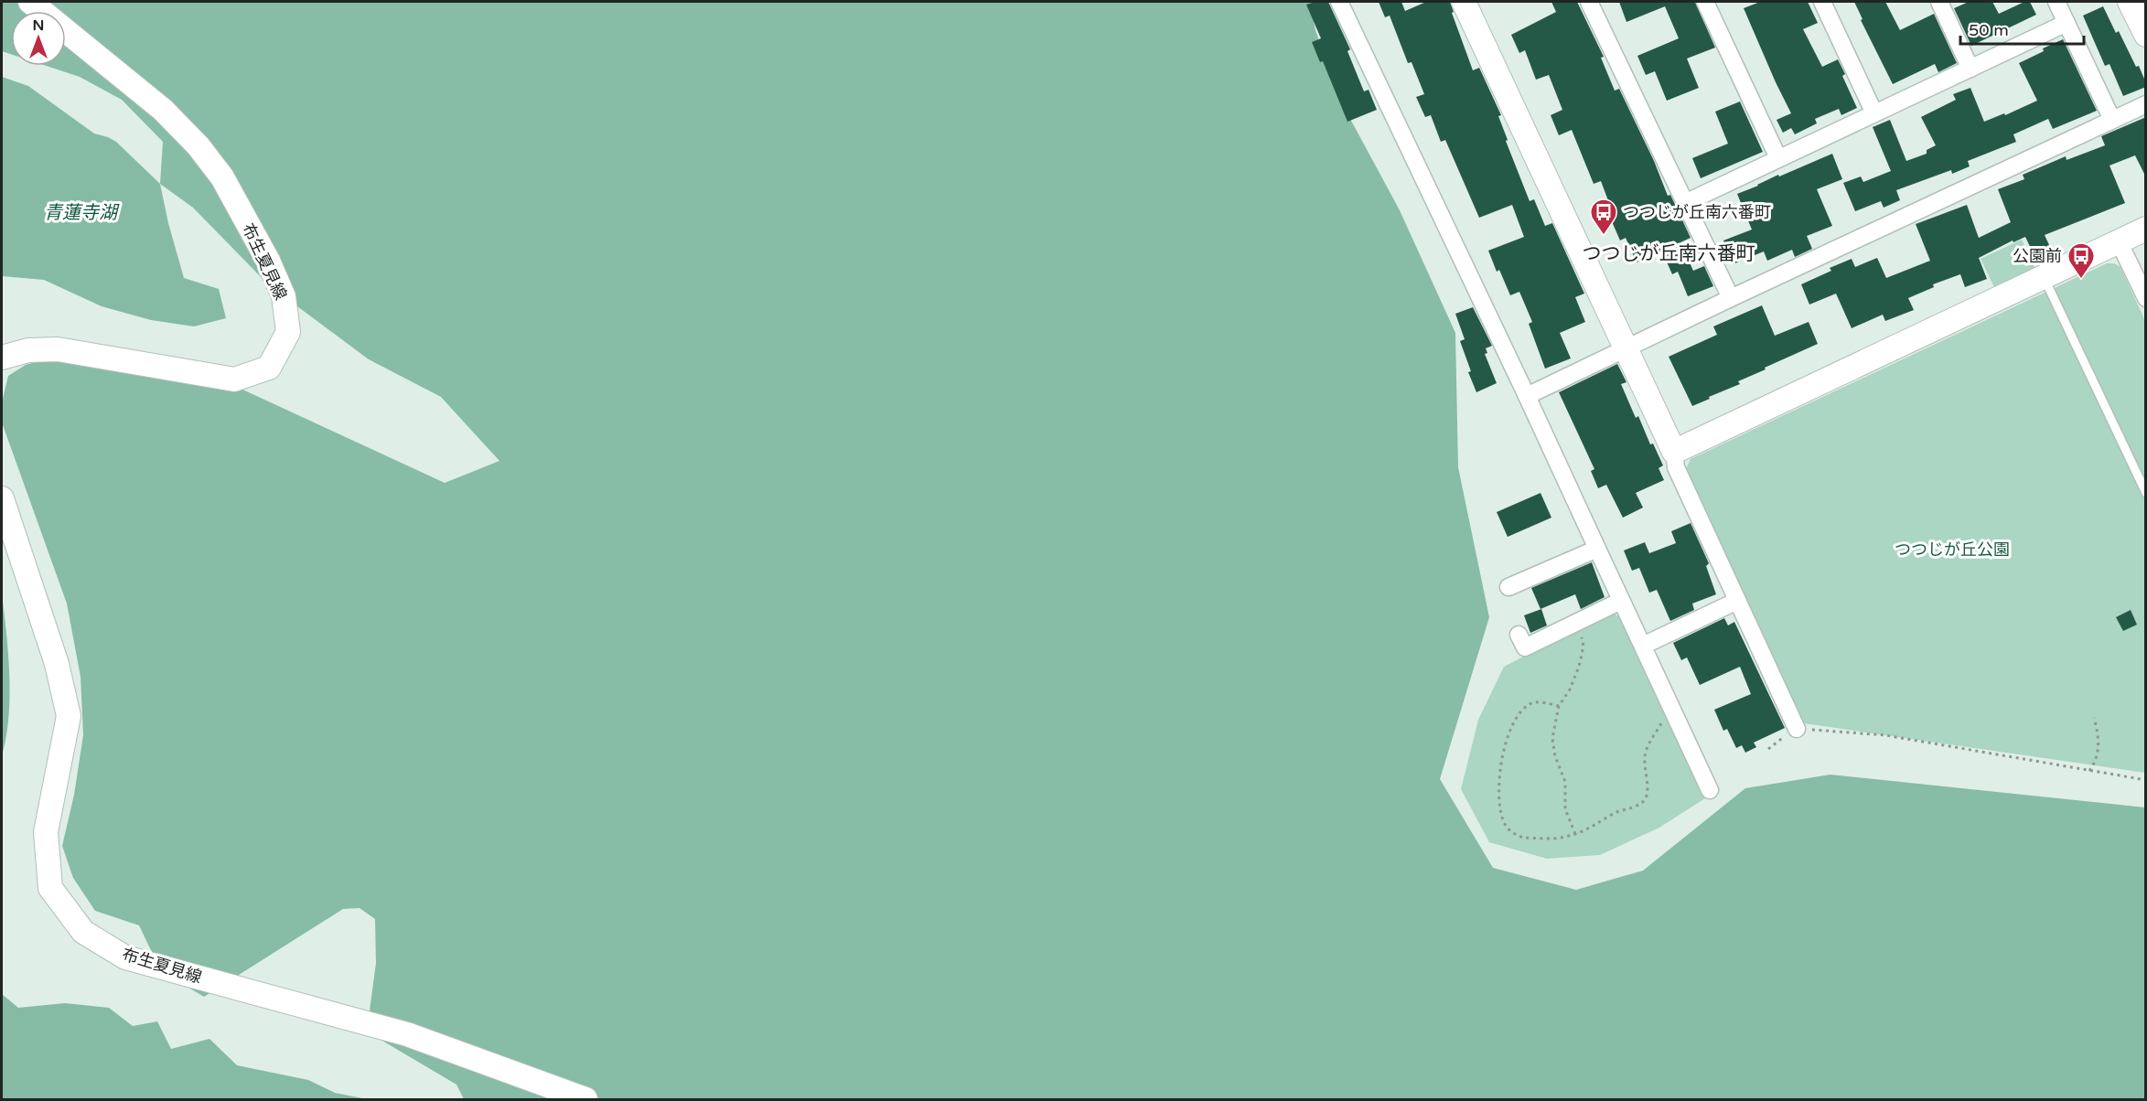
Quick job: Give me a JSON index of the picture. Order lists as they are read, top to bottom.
{
  "streets": {
    "main road": ["布生夏見線"]
  },
  "districts": ["つつじが丘南六番町"],
  "water": ["青蓮寺湖"],
  "parks": ["つつじが丘公園"],
  "places": {
    "bus stop": ["つつじが丘南六番町", "公園前"]
  },
  "scale_bar": "50 m",
  "north": "top"
}
